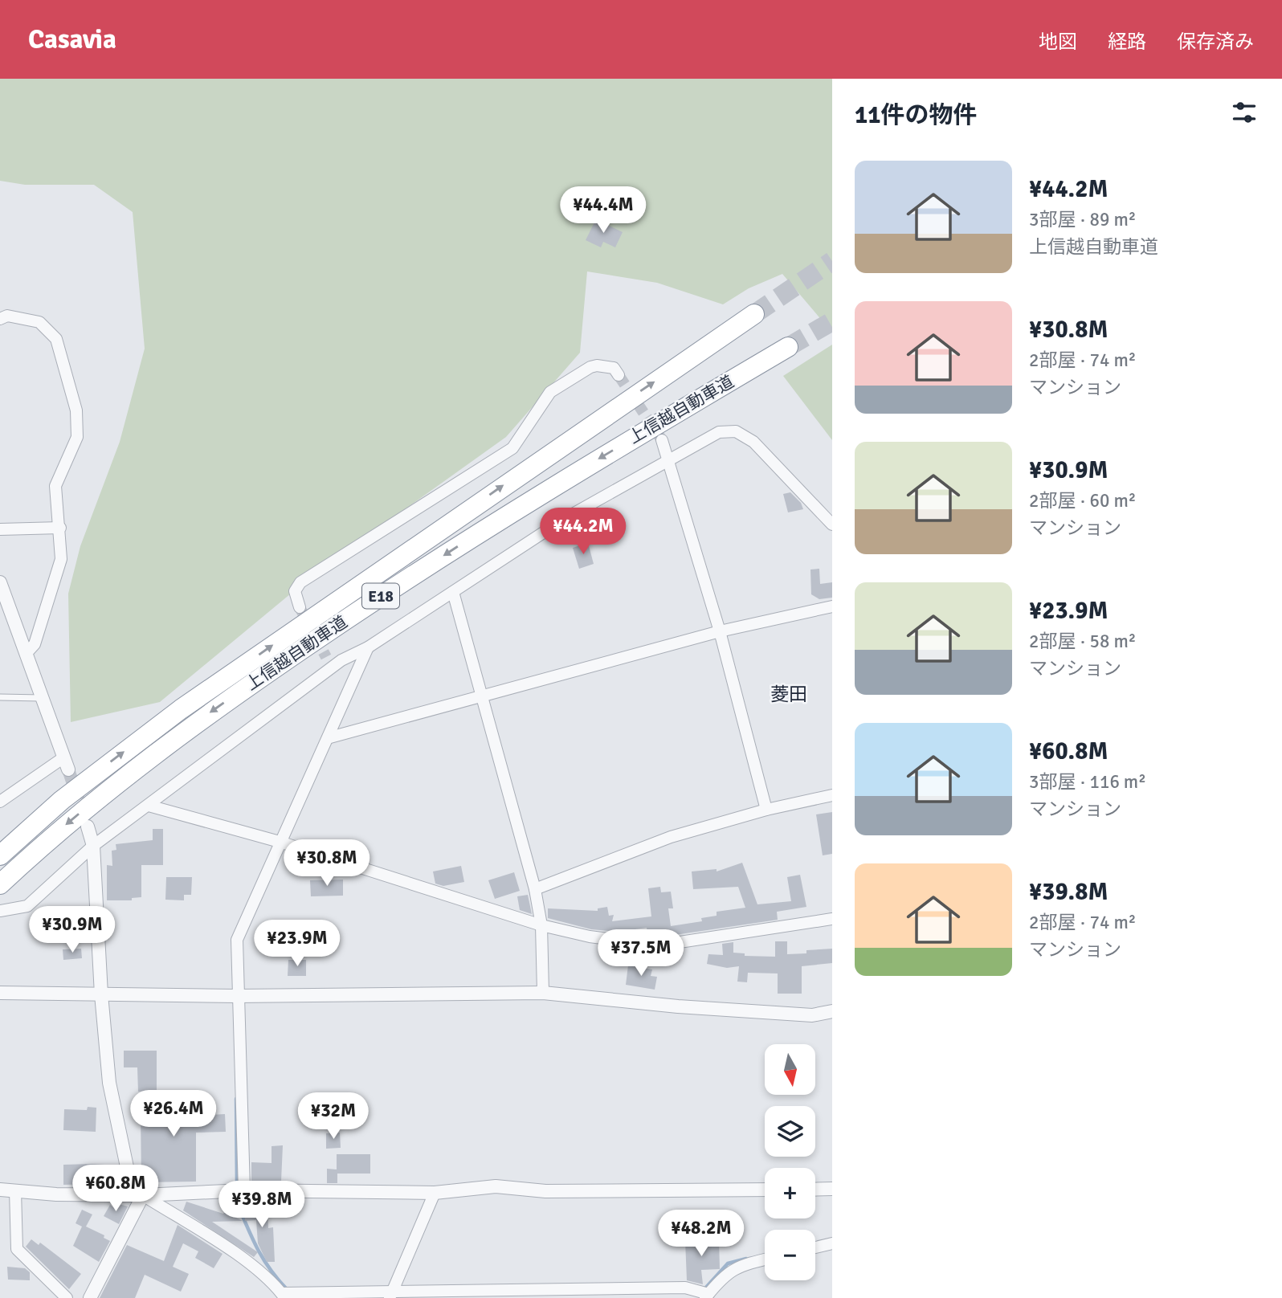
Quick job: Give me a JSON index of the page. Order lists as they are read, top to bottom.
{
  "streets": {
    "highway": ["上信越自動車道", "E18"]
  },
  "districts": ["菱田"],
  "north": "bottom",
  "page": {
    "header": "Casavia",
    "nav": ["地図", "経路", "保存済み"],
    "heading": "11件の物件",
    "list": [
      {
        "name": "¥44.2M",
        "note": "3部屋 · 89 m² · 上信越自動車道"
      },
      {
        "name": "¥30.8M",
        "note": "2部屋 · 74 m² · マンション"
      },
      {
        "name": "¥30.9M",
        "note": "2部屋 · 60 m² · マンション"
      },
      {
        "name": "¥23.9M",
        "note": "2部屋 · 58 m² · マンション"
      },
      {
        "name": "¥60.8M",
        "note": "3部屋 · 116 m² · マンション"
      },
      {
        "name": "¥39.8M",
        "note": "2部屋 · 74 m² · マンション"
      }
    ],
    "price": [
      "¥44.4M",
      "¥44.2M",
      "¥30.8M",
      "¥30.9M",
      "¥23.9M",
      "¥37.5M",
      "¥26.4M",
      "¥32M",
      "¥60.8M",
      "¥39.8M",
      "¥48.2M"
    ],
    "map_buttons": ["+", "−"]
  }
}
